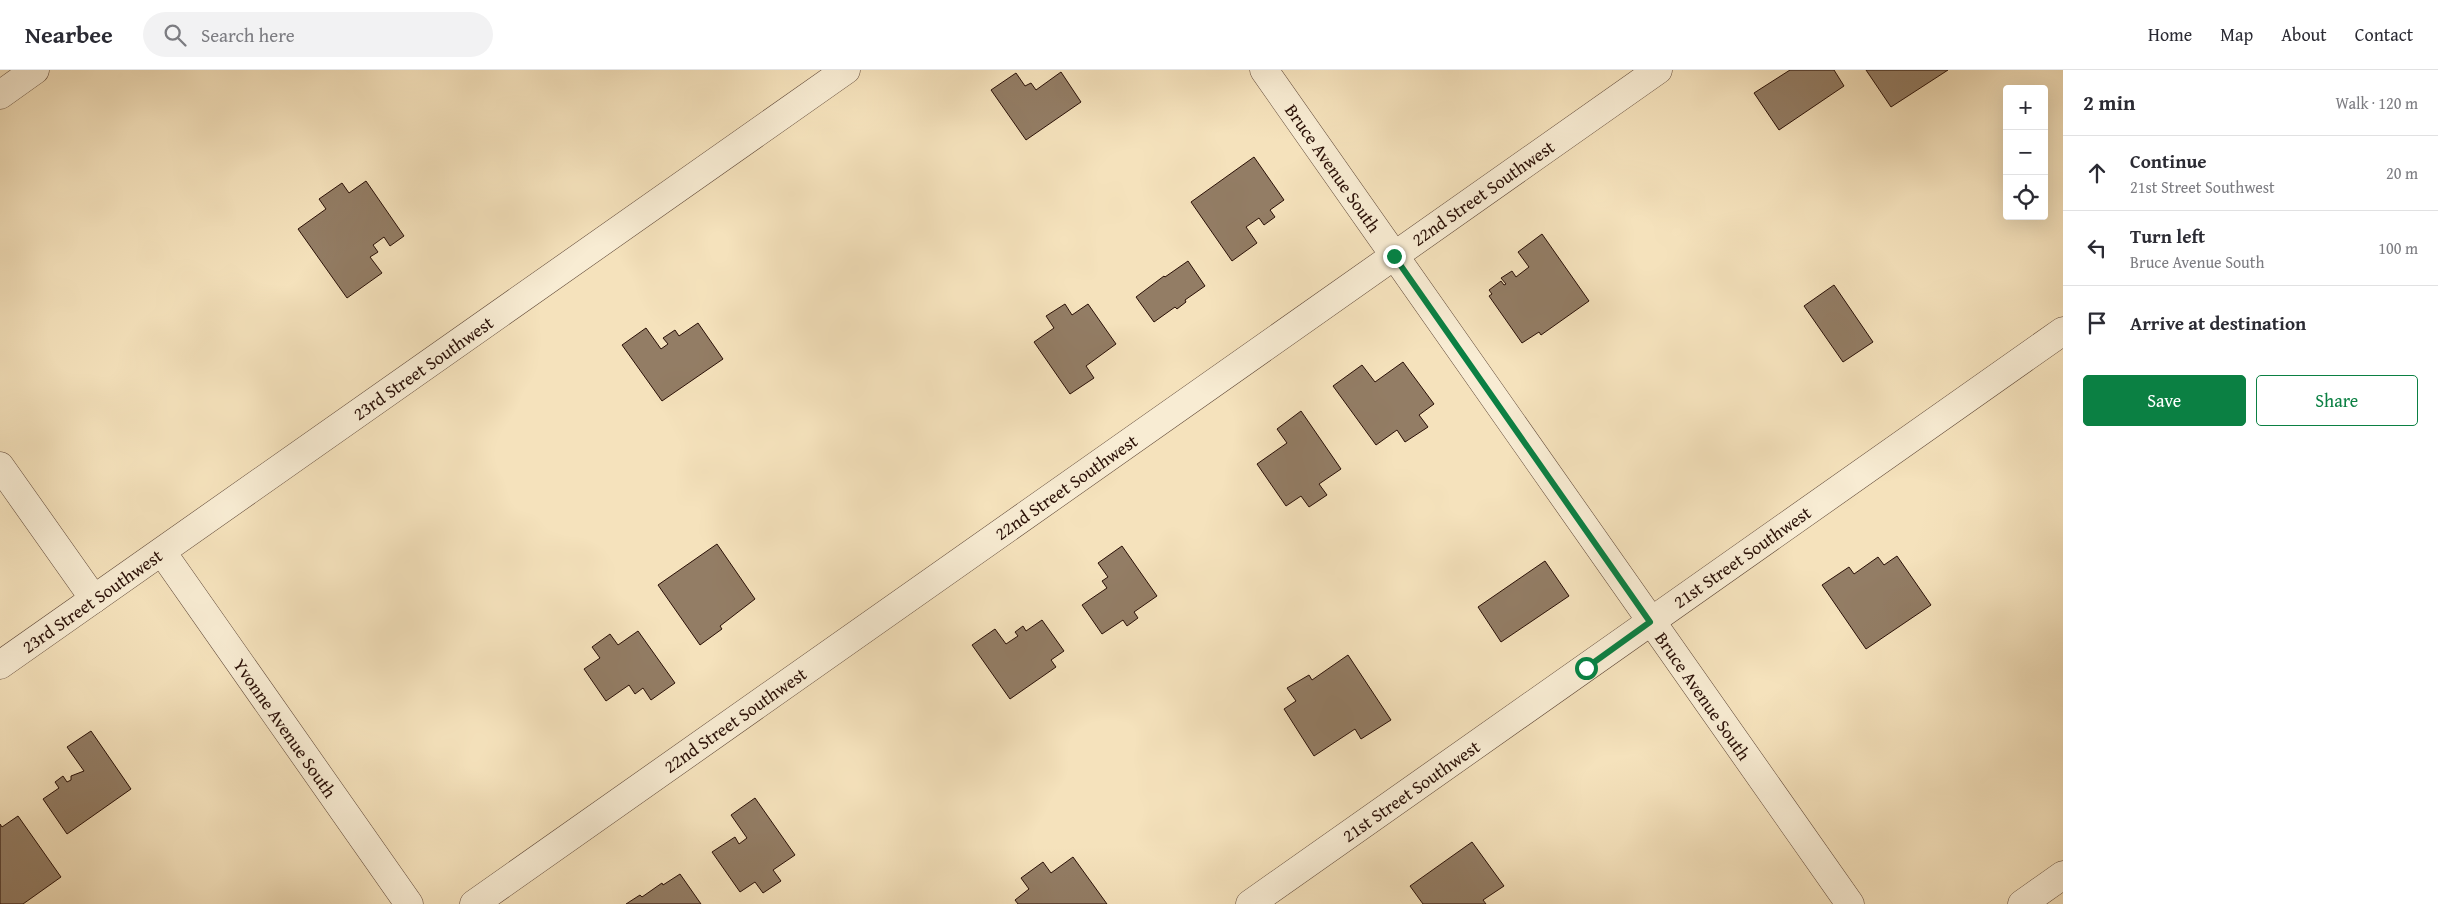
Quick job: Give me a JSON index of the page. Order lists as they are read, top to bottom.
{
  "streets": {
    "street": [
      "Bruce Avenue South",
      "22nd Street Southwest",
      "23rd Street Southwest",
      "21st Street Southwest",
      "Yvonne Avenue South"
    ]
  },
  "crossings": [
    ["Bruce Avenue South", "22nd Street Southwest"],
    ["Bruce Avenue South", "21st Street Southwest"],
    ["23rd Street Southwest", "Yvonne Avenue South"]
  ],
  "page": {
    "header": "Nearbee",
    "search": "Search here",
    "nav": [
      "Home",
      "Map",
      "About",
      "Contact"
    ],
    "heading": ["2 min", "Walk · 120 m"],
    "map_buttons": ["+", "−"],
    "list": [
      ["Continue", "21st Street Southwest", "20 m"],
      ["Turn left", "Bruce Avenue South", "100 m"],
      "Arrive at destination"
    ],
    "buttons": ["Save", "Share"]
  }
}
